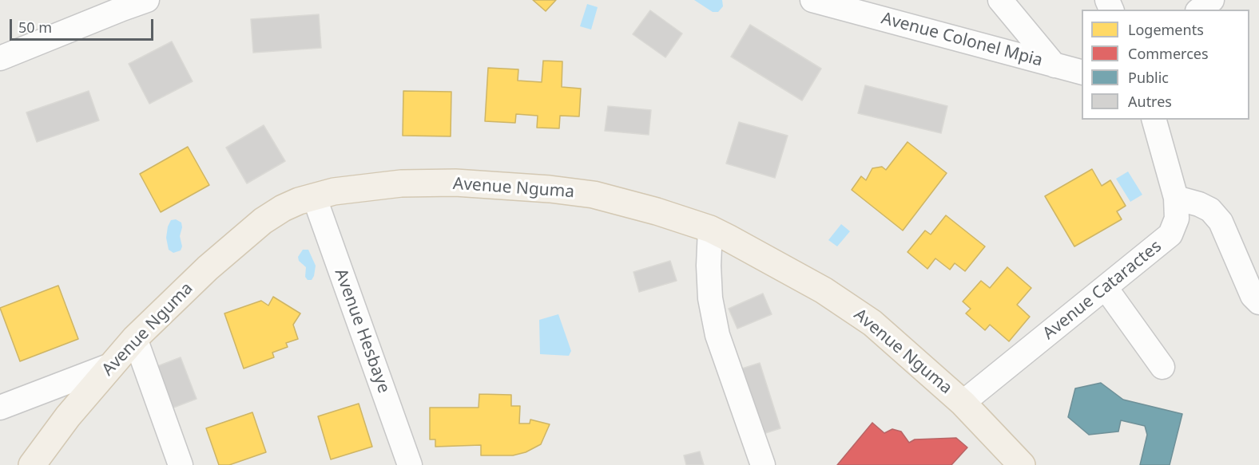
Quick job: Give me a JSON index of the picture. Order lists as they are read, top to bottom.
{
  "streets": {
    "main road": ["Avenue Nguma"],
    "street": ["Avenue Colonel Mpia", "Avenue Cataractes", "Avenue Hesbaye"]
  },
  "crossings": [
    ["Avenue Nguma", "Avenue Cataractes"],
    ["Avenue Nguma", "Avenue Hesbaye"]
  ],
  "legend": [
    "Logements",
    "Commerces",
    "Public",
    "Autres"
  ],
  "scale_bar": "50 m"
}
